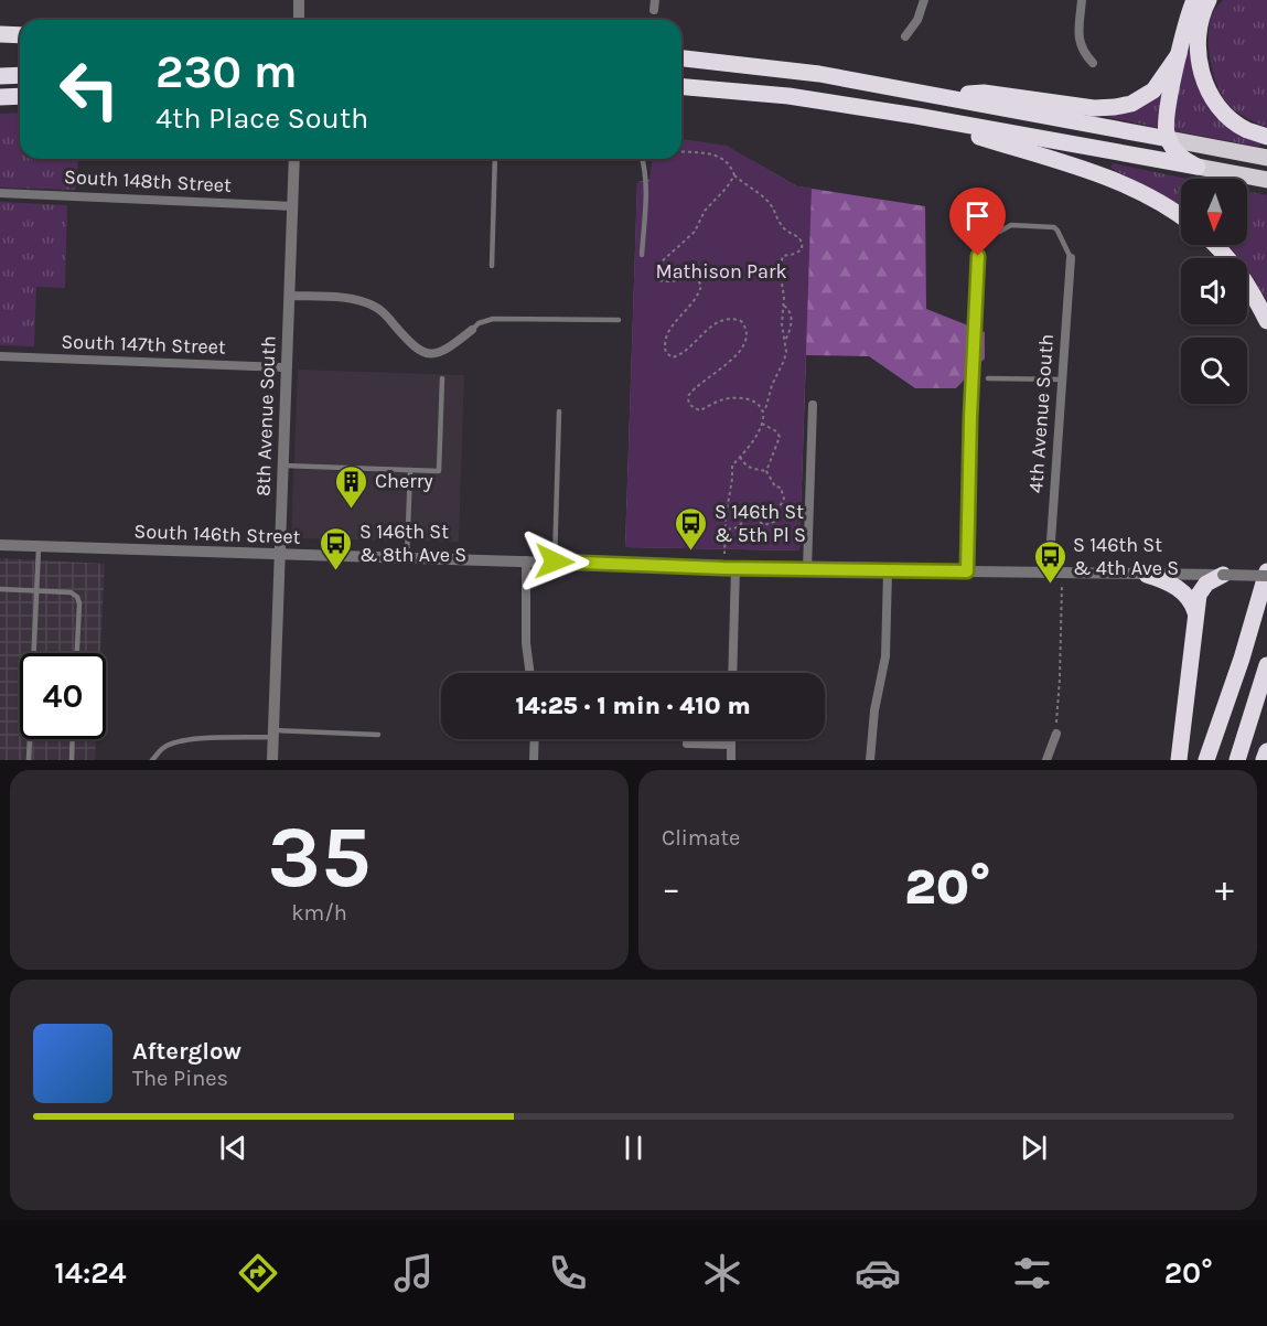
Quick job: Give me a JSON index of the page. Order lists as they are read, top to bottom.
{
  "streets": {
    "street": [
      "South 148th Street",
      "South 147th Street",
      "4th Avenue South",
      "8th Avenue South",
      "South 146th Street"
    ]
  },
  "crossings": [
    ["South 148th Street", "8th Avenue South"],
    ["South 147th Street", "8th Avenue South"],
    ["4th Avenue South", "South 146th Street"],
    ["8th Avenue South", "South 146th Street"]
  ],
  "parks": ["Mathison Park"],
  "places": {
    "building": ["Cherry"],
    "bus stop": ["S 146th St & 5th Pl S", "S 146th St & 8th Ave S", "S 146th St & 4th Ave S"]
  },
  "north": "bottom",
  "page": {
    "turn": ["230 m", "4th Place South"],
    "limit": "40",
    "trip": "14:25 · 1 min · 410 m",
    "tile": [
      ["35", "km/h"],
      "Climate"
    ],
    "heat": ["−", "20°", "+"],
    "song": ["Afterglow", "The Pines"],
    "tabs": ["14:24", "20°"]
  }
}
